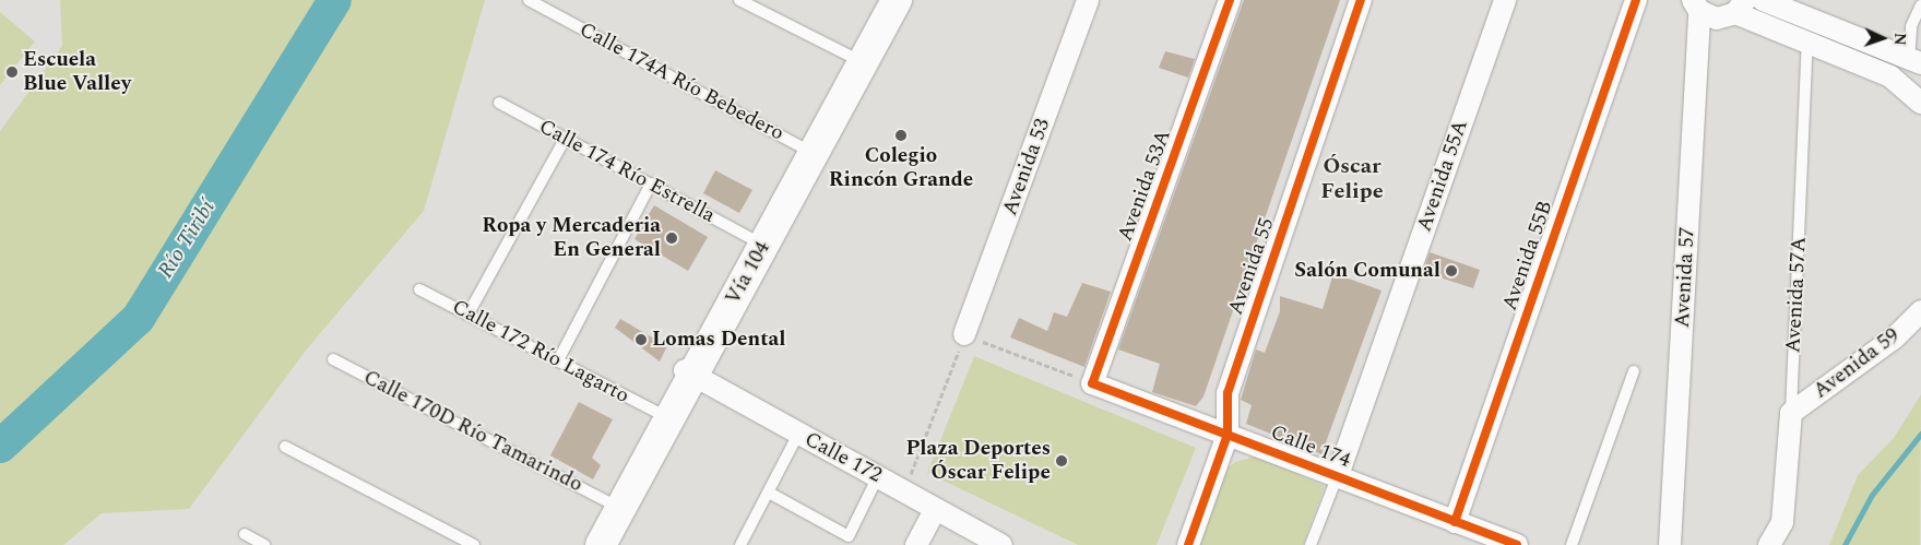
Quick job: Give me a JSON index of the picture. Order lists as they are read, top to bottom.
{
  "streets": {
    "main road": ["Vía 104"],
    "street": [
      "Avenida 53",
      "Avenida 55A",
      "Avenida 53A",
      "Avenida 55B",
      "Avenida 55",
      "Avenida 57",
      "Avenida 57A",
      "Avenida 59",
      "Calle 174",
      "Calle 172"
    ],
    "lane": [
      "Calle 174A Río Bebedero",
      "Calle 174 Río Estrella",
      "Calle 172 Río Lagarto",
      "Calle 170D Río Tamarindo"
    ]
  },
  "crossings": [
    ["Calle 174A Río Bebedero", "Vía 104"],
    ["Calle 174 Río Estrella", "Vía 104"],
    ["Avenida 55A", "Calle 174"],
    ["Avenida 53A", "Calle 174"],
    ["Avenida 55B", "Calle 174"],
    ["Avenida 55", "Calle 174"],
    ["Vía 104", "Calle 172 Río Lagarto"],
    ["Vía 104", "Calle 170D Río Tamarindo"],
    ["Vía 104", "Calle 172"],
    ["Avenida 57A", "Avenida 59"]
  ],
  "districts": ["Óscar Felipe"],
  "water": ["Río Tiribí"],
  "places": [
    "Escuela Blue Valley",
    "Colegio Rincón Grande",
    "Ropa y Mercaderia En General",
    "Salón Comunal",
    "Lomas Dental",
    "Plaza Deportes Óscar Felipe"
  ],
  "north": "right"
}
